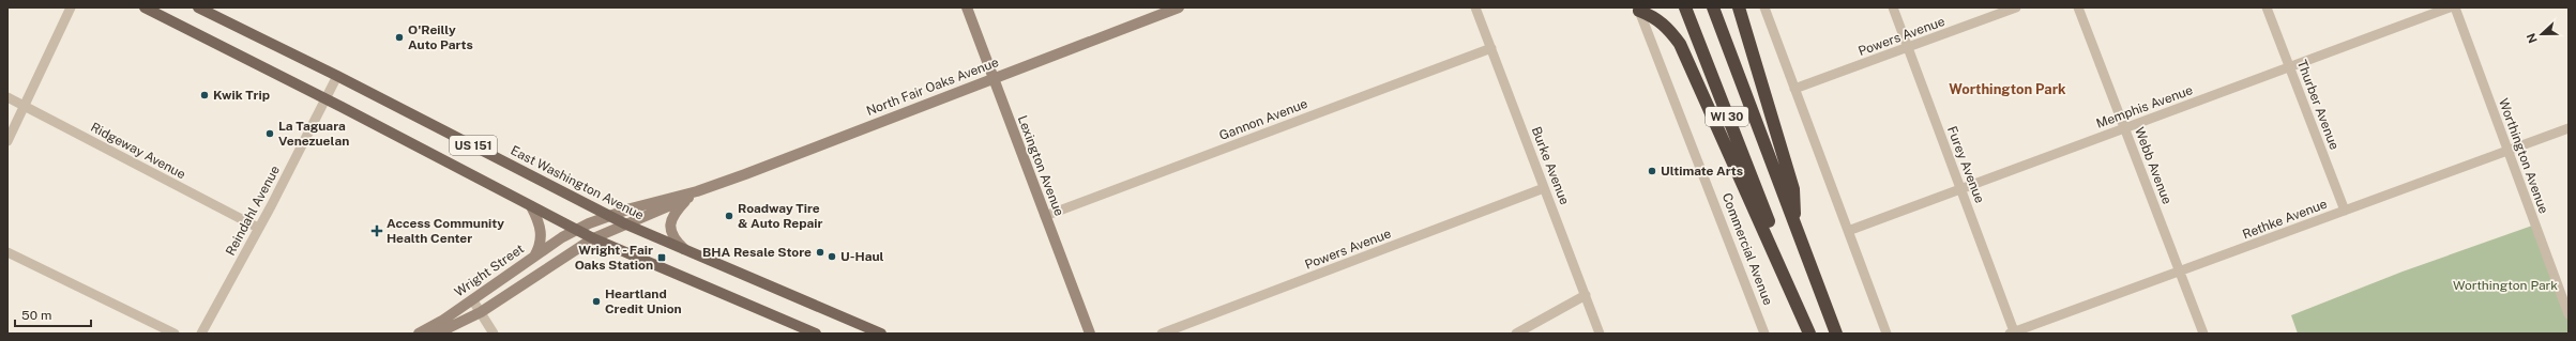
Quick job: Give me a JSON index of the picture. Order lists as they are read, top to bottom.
{
  "streets": {
    "highway": ["WI 30"],
    "main road": ["US 151", "East Washington Avenue"],
    "street": [
      "Powers Avenue",
      "North Fair Oaks Avenue",
      "Thurber Avenue",
      "Memphis Avenue",
      "Gannon Avenue",
      "Ridgeway Avenue",
      "Worthington Avenue",
      "Furey Avenue",
      "Lexington Avenue",
      "Burke Avenue",
      "Webb Avenue",
      "Reindahl Avenue",
      "Rethke Avenue",
      "Commercial Avenue",
      "Wright Street"
    ]
  },
  "crossings": [
    ["Powers Avenue", "Furey Avenue"],
    ["Powers Avenue", "Burke Avenue"],
    ["North Fair Oaks Avenue", "US 151"],
    ["North Fair Oaks Avenue", "Lexington Avenue"],
    ["North Fair Oaks Avenue", "East Washington Avenue"],
    ["North Fair Oaks Avenue", "Wright Street"],
    ["Thurber Avenue", "Memphis Avenue"],
    ["Thurber Avenue", "Rethke Avenue"],
    ["Memphis Avenue", "Furey Avenue"],
    ["Memphis Avenue", "Webb Avenue"],
    ["Gannon Avenue", "Lexington Avenue"],
    ["Gannon Avenue", "Burke Avenue"],
    ["US 151", "Reindahl Avenue"],
    ["US 151", "Wright Street"],
    ["Ridgeway Avenue", "Reindahl Avenue"],
    ["Worthington Avenue", "Rethke Avenue"],
    ["Furey Avenue", "Rethke Avenue"],
    ["Webb Avenue", "Rethke Avenue"],
    ["East Washington Avenue", "Reindahl Avenue"]
  ],
  "districts": ["Worthington Park"],
  "parks": ["Worthington Park"],
  "places": {
    "other": [
      "O'Reilly Auto Parts",
      "Kwik Trip",
      "La Taguara Venezuelan",
      "Ultimate Arts",
      "Roadway Tire & Auto Repair",
      "BHA Resale Store",
      "U-Haul",
      "Heartland Credit Union"
    ],
    "health": ["Access Community Health Center"],
    "transit": ["Wright - Fair Oaks Station"]
  },
  "scale_bar": "50 m",
  "north": "left"
}
